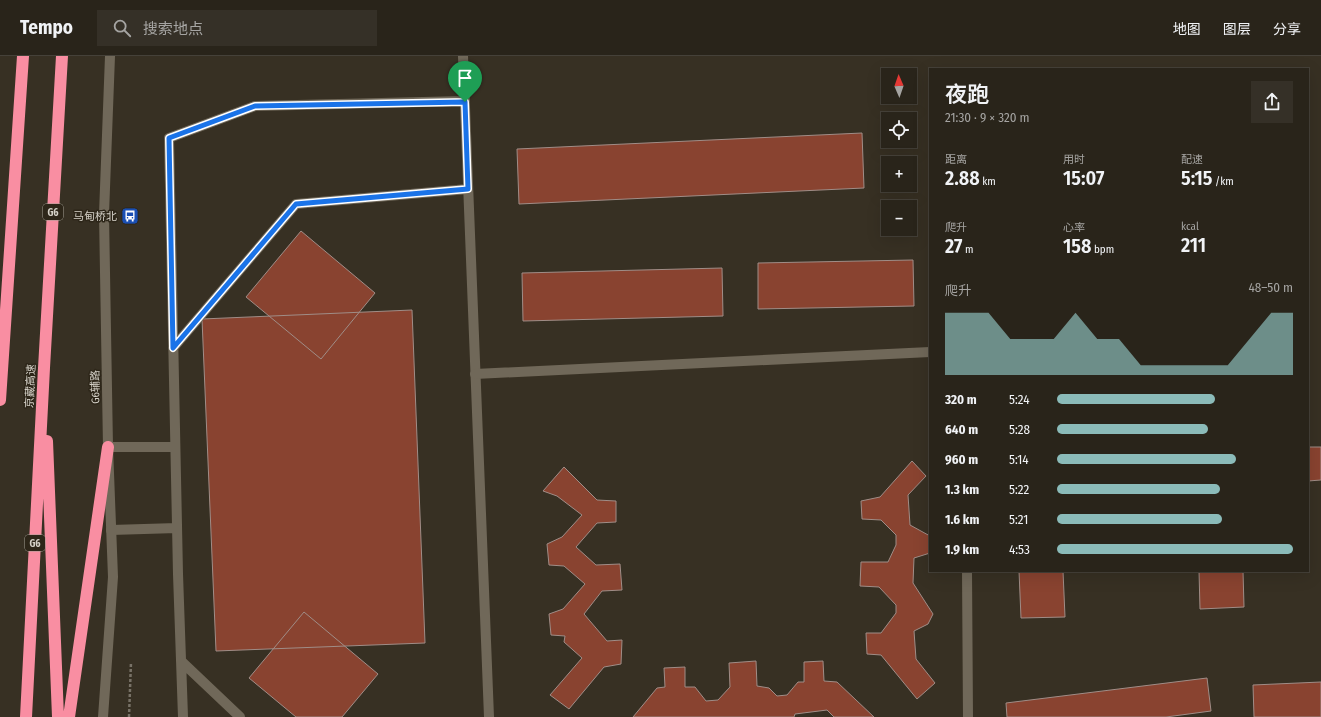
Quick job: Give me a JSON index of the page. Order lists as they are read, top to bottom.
{
  "streets": {
    "highway": ["G6", "京藏高速"],
    "main road": ["G6辅路"]
  },
  "places": {
    "bus stop": ["马甸桥北"]
  },
  "north": "top",
  "page": {
    "header": "Tempo",
    "search": "搜索地点",
    "nav": ["地图", "图层", "分享"],
    "map_buttons": ["+", "−"],
    "heading": ["夜跑", "21:30 · 9 × 320 m"],
    "stats": [
      ["距离", "2.88 km"],
      ["用时", "15:07"],
      ["配速", "5:15 /km"],
      ["爬升", "27 m"],
      ["心率", "158 bpm"],
      ["kcal", "211"]
    ],
    "chart": ["爬升", "48–50 m"],
    "list": [
      {
        "name": "320 m",
        "note": "5:24"
      },
      {
        "name": "640 m",
        "note": "5:28"
      },
      {
        "name": "960 m",
        "note": "5:14"
      },
      {
        "name": "1.3 km",
        "note": "5:22"
      },
      {
        "name": "1.6 km",
        "note": "5:21"
      },
      {
        "name": "1.9 km",
        "note": "4:53"
      }
    ]
  }
}
